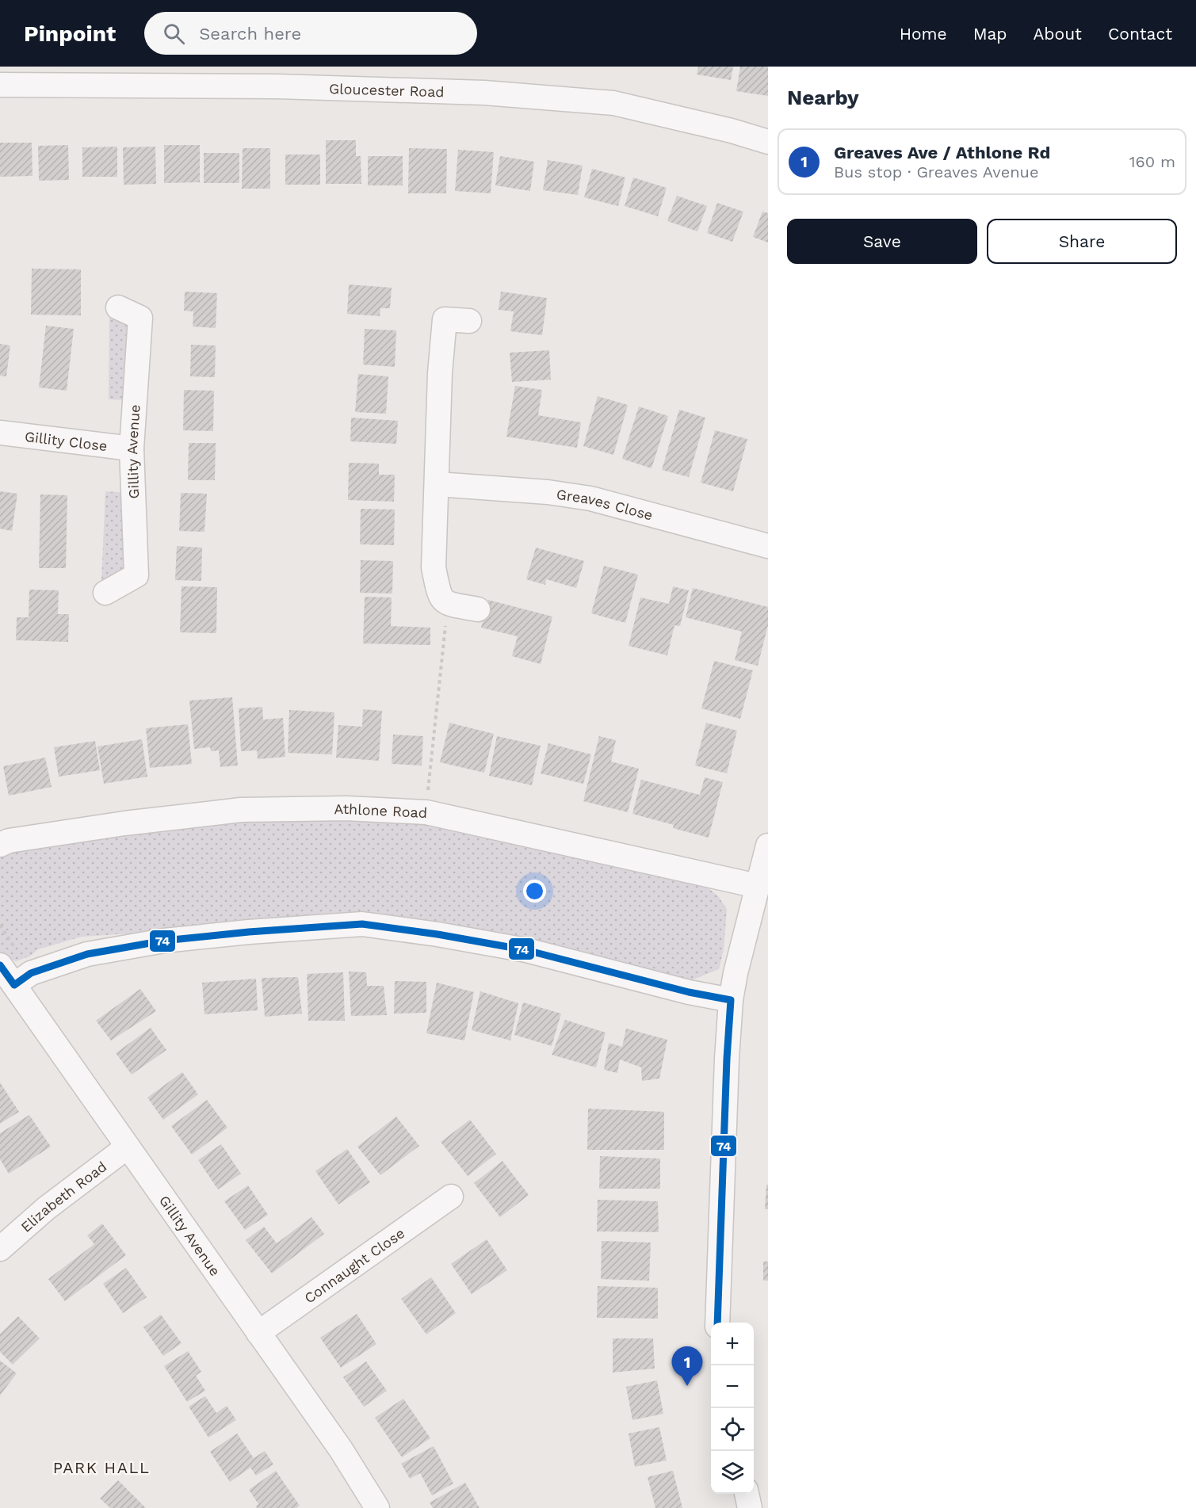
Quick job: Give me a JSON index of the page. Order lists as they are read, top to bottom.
{
  "streets": {
    "street": [
      "Gloucester Road",
      "Gillity Close",
      "Gillity Avenue",
      "Greaves Close",
      "Athlone Road",
      "Elizabeth Road",
      "Connaught Close"
    ]
  },
  "crossings": [
    ["Gillity Close", "Gillity Avenue"],
    ["Gillity Avenue", "Elizabeth Road"],
    ["Gillity Avenue", "Connaught Close"]
  ],
  "districts": ["PARK HALL"],
  "lines": ["transit line 74"],
  "page": {
    "header": "Pinpoint",
    "search": "Search here",
    "nav": [
      "Home",
      "Map",
      "About",
      "Contact"
    ],
    "heading": "Nearby",
    "list": [
      {
        "mark": "1",
        "name": "Greaves Ave / Athlone Rd",
        "note": "Bus stop · Greaves Avenue",
        "value": "160 m"
      }
    ],
    "buttons": ["Save", "Share"],
    "map_buttons": ["+", "−"],
    "pins": "1"
  }
}
